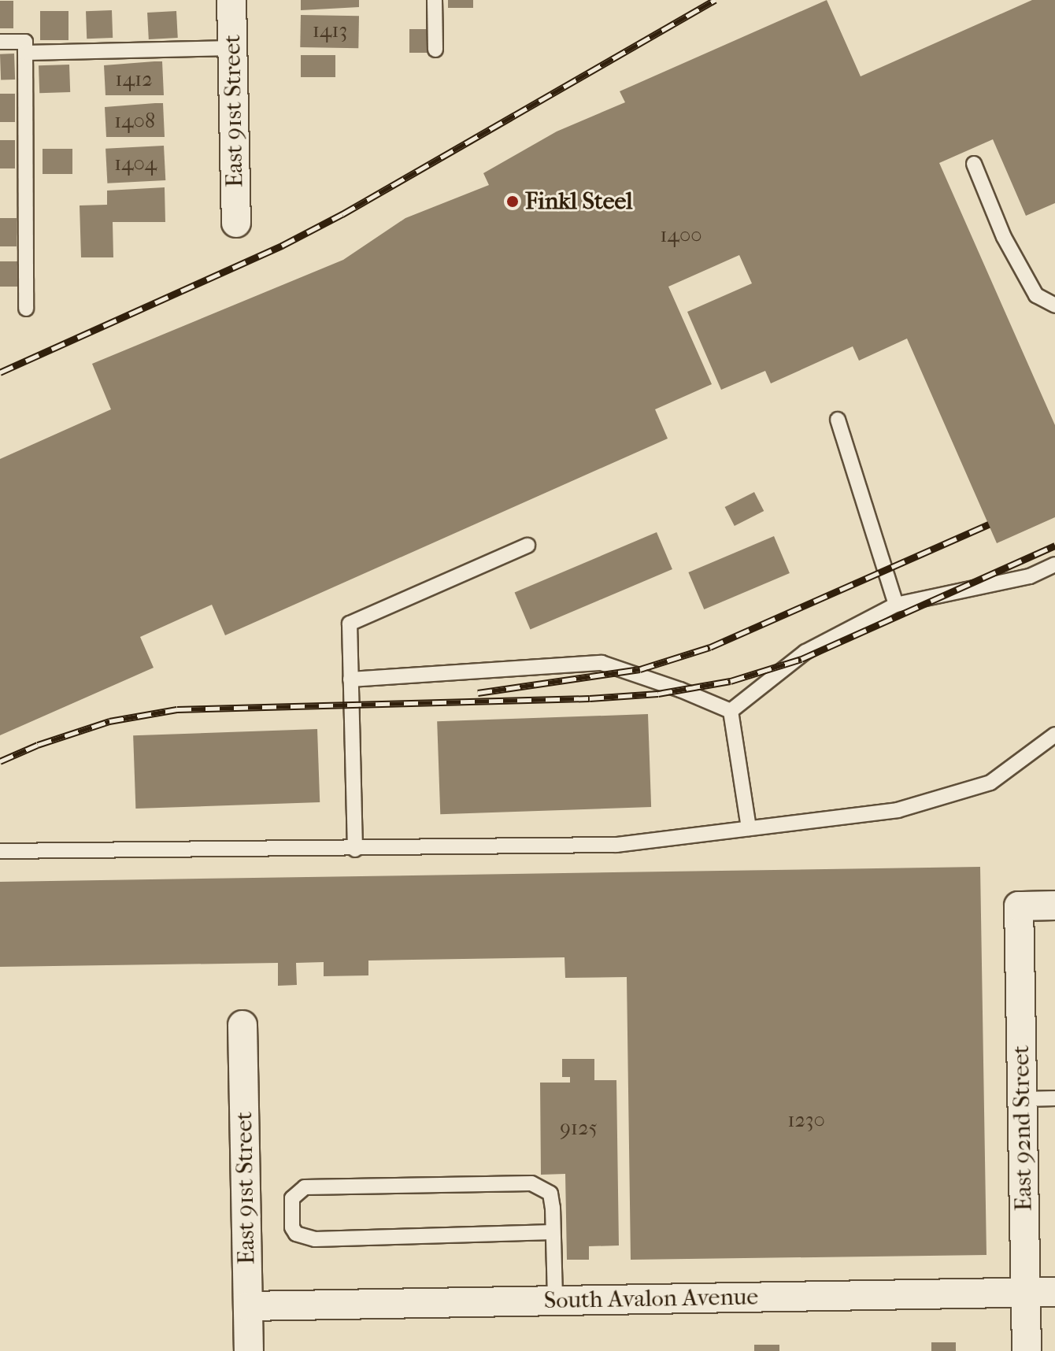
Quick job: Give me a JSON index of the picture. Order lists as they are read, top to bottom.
{
  "streets": {
    "street": ["East 91st Street", "East 92nd Street", "South Avalon Avenue"]
  },
  "crossings": [
    ["East 91st Street", "South Avalon Avenue"],
    ["East 92nd Street", "South Avalon Avenue"]
  ],
  "places": ["Finkl Steel"],
  "house_numbers": [
    "1413",
    "1412",
    "1408",
    "1404",
    "1400",
    "1230",
    "9125"
  ]
}
